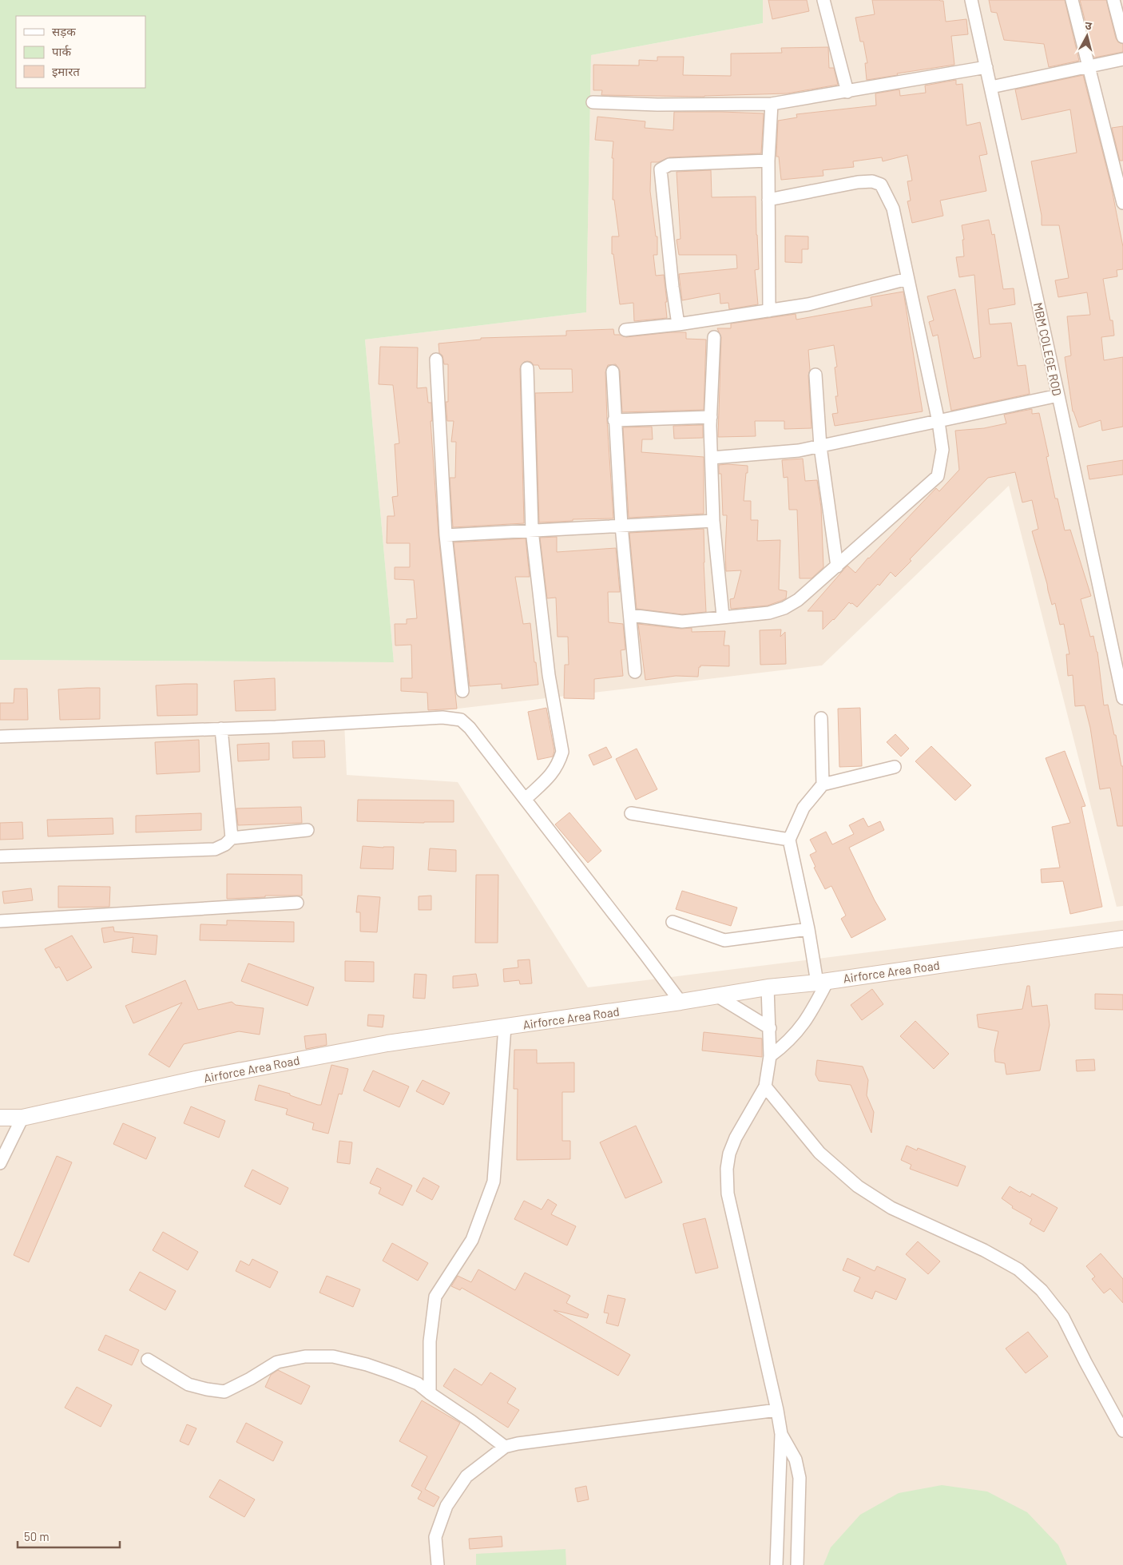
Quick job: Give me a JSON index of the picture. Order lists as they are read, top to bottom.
{
  "streets": {
    "street": ["MBM COLEGE ROD", "Airforce Area Road"]
  },
  "legend": ["सड़क", "पार्क", "इमारत"],
  "scale_bar": "50 m",
  "north": "top"
}
